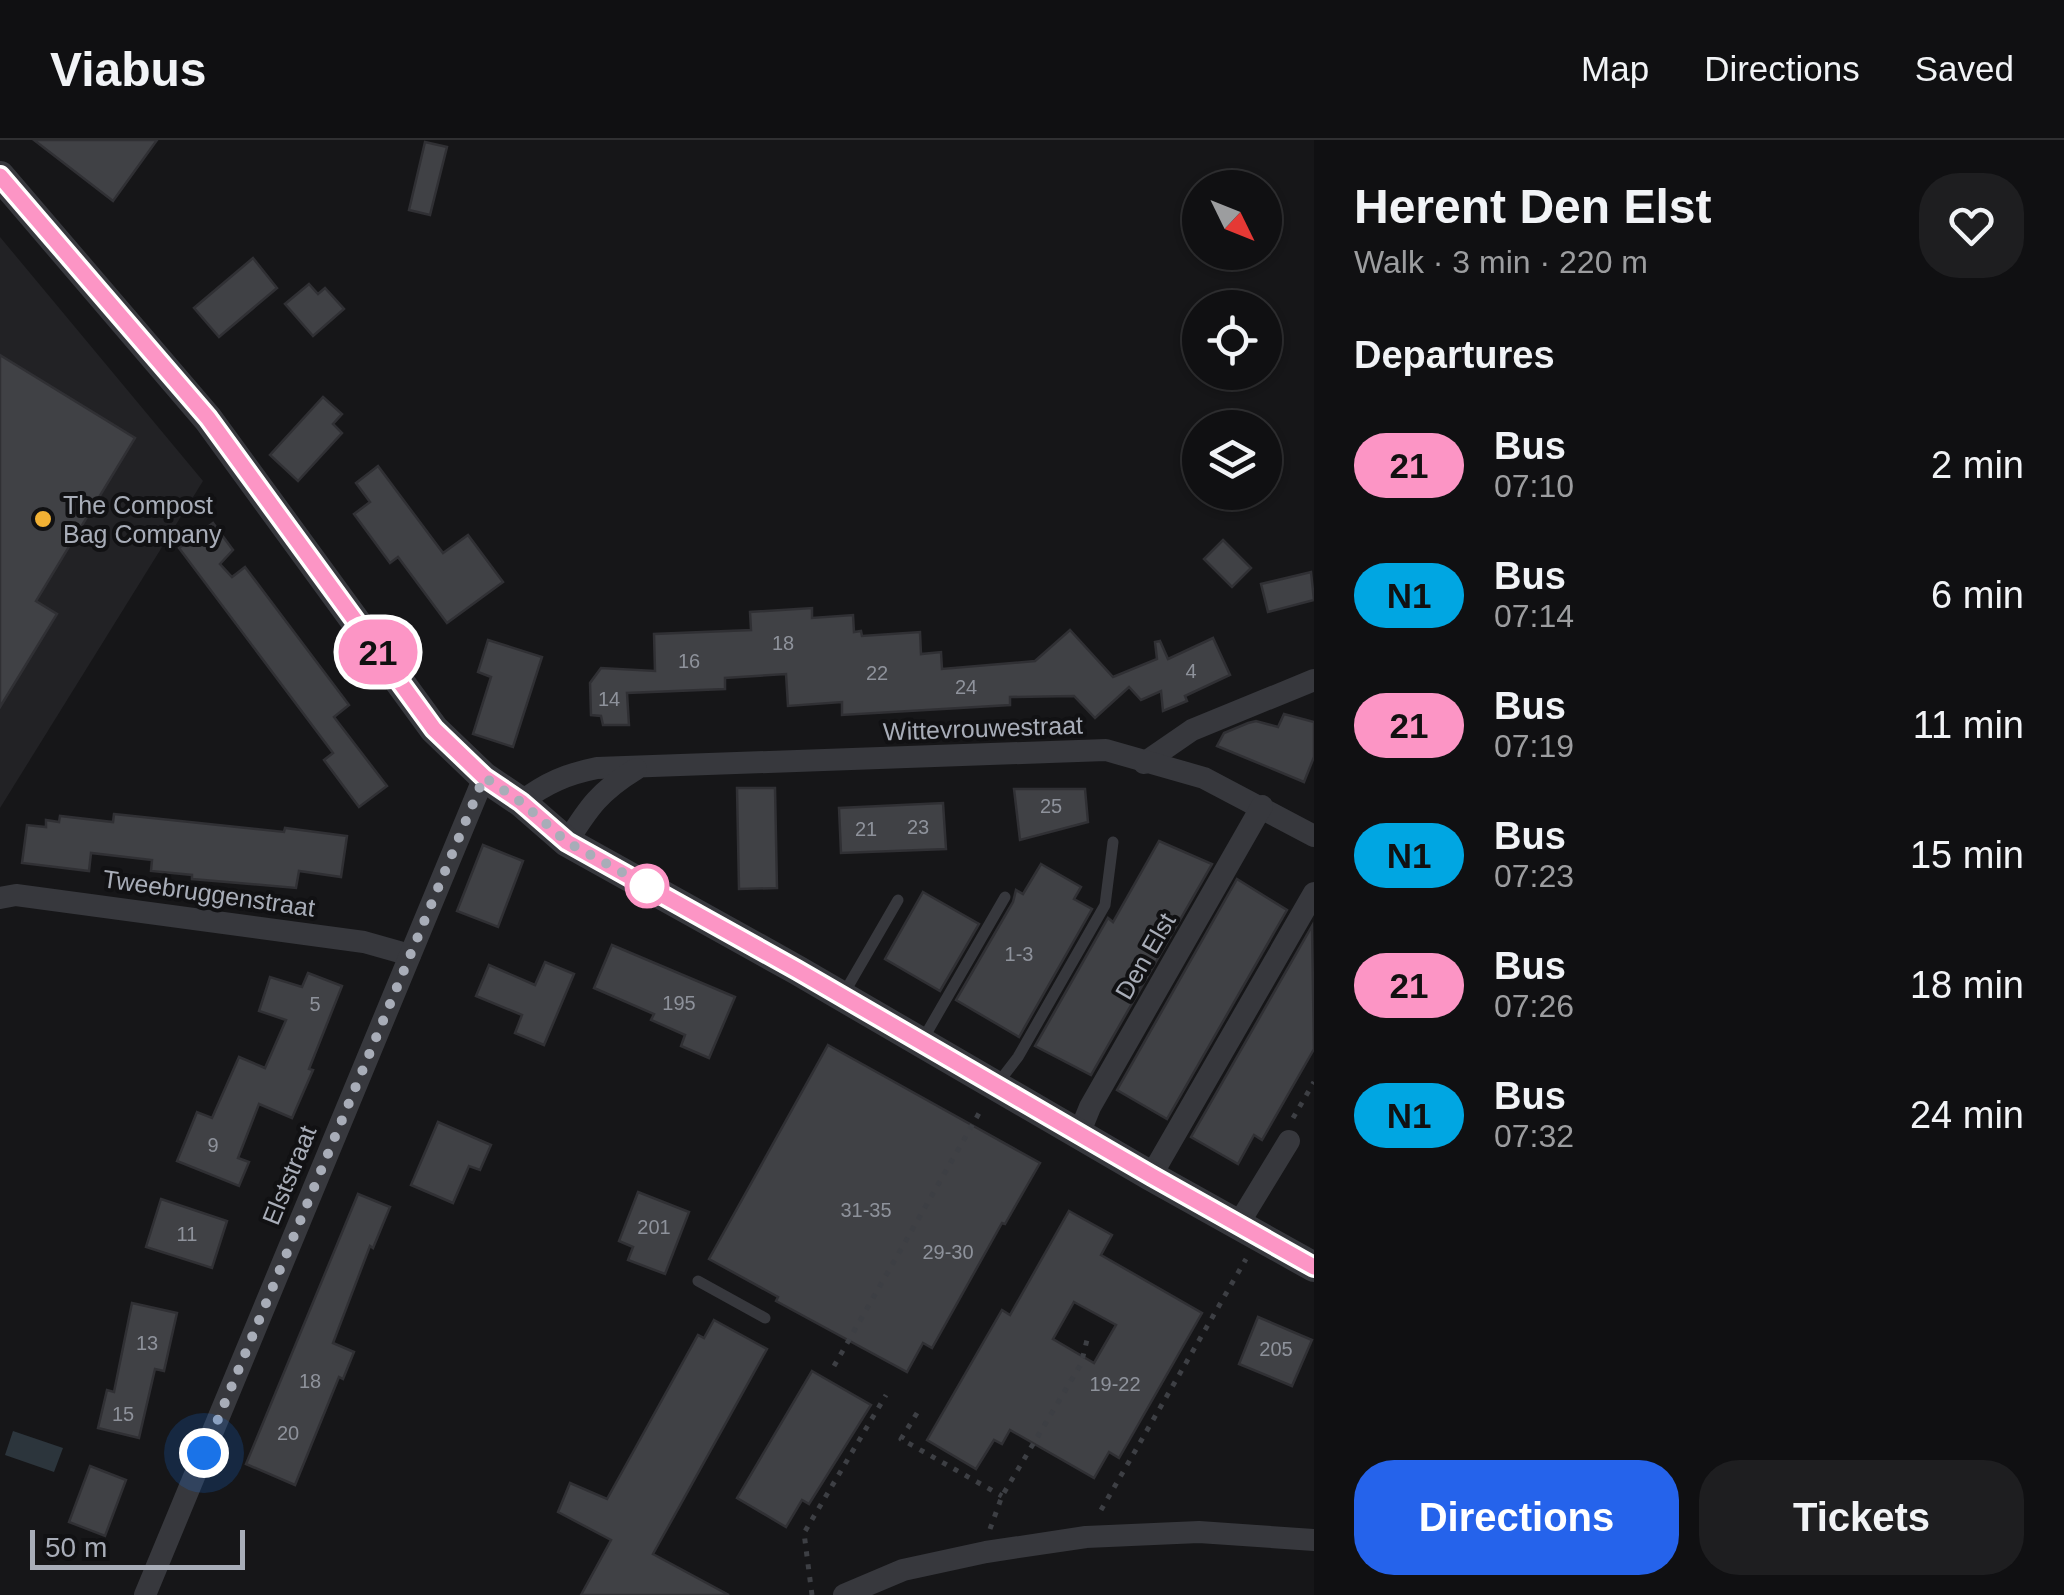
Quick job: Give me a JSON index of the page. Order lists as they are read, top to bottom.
{
  "streets": {
    "street": [
      "Wittevrouwestraat",
      "Tweebruggenstraat",
      "Den Elst",
      "Elststraat"
    ]
  },
  "crossings": [
    ["Wittevrouwestraat", "Den Elst"],
    ["Tweebruggenstraat", "Elststraat"]
  ],
  "places": ["The Compost Bag Company"],
  "lines": ["bus line 21"],
  "house_numbers": [
    "18",
    "16",
    "4",
    "22",
    "24",
    "14",
    "25",
    "23",
    "21",
    "1-3",
    "195",
    "5",
    "9",
    "31-35",
    "201",
    "11",
    "29-30",
    "13",
    "205",
    "18",
    "19-22",
    "15",
    "20"
  ],
  "scale_bar": "50 m",
  "north": "bottom right",
  "page": {
    "header": "Viabus",
    "nav": ["Map", "Directions", "Saved"],
    "on_map": "21",
    "heading": [
      ["Herent Den Elst", "Walk · 3 min · 220 m"],
      "Departures"
    ],
    "list": [
      {
        "mark": "21",
        "name": "Bus",
        "note": "07:10",
        "value": "2 min"
      },
      {
        "mark": "N1",
        "name": "Bus",
        "note": "07:14",
        "value": "6 min"
      },
      {
        "mark": "21",
        "name": "Bus",
        "note": "07:19",
        "value": "11 min"
      },
      {
        "mark": "N1",
        "name": "Bus",
        "note": "07:23",
        "value": "15 min"
      },
      {
        "mark": "21",
        "name": "Bus",
        "note": "07:26",
        "value": "18 min"
      },
      {
        "mark": "N1",
        "name": "Bus",
        "note": "07:32",
        "value": "24 min"
      }
    ],
    "buttons": ["Directions", "Tickets"],
    "scale": "50 m"
  }
}
